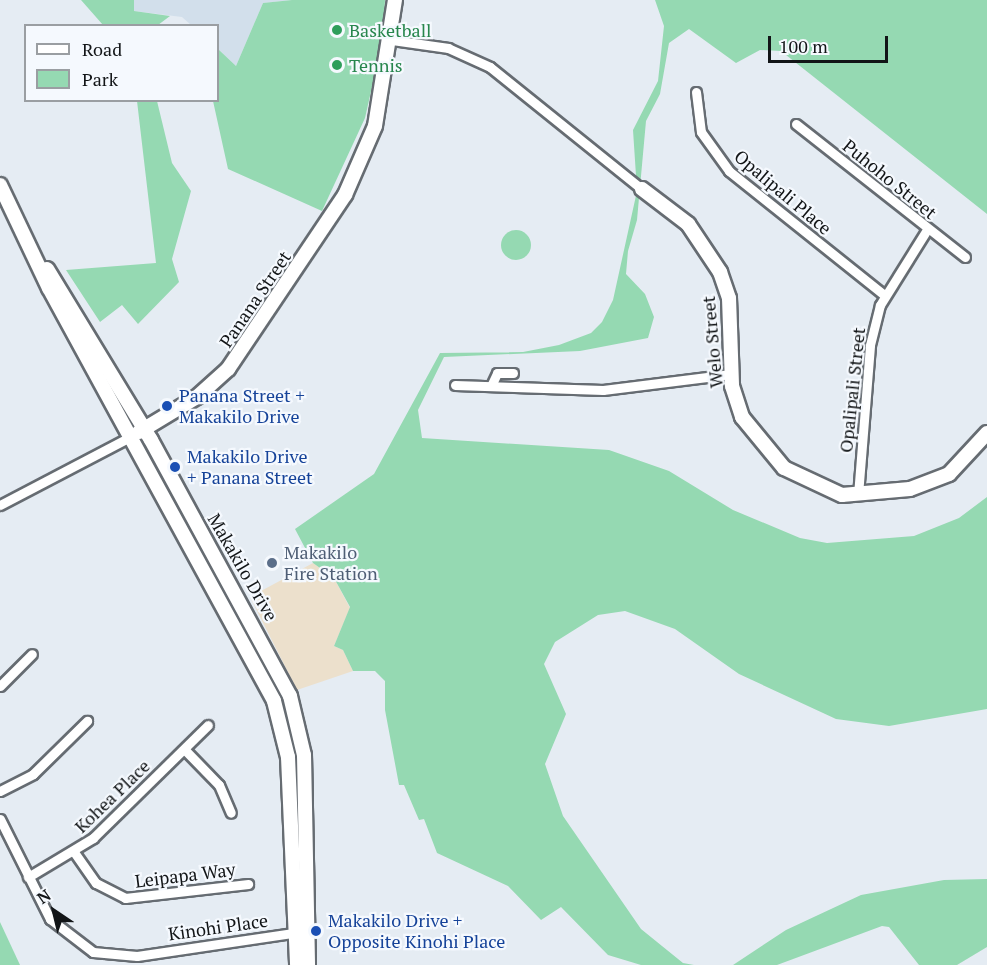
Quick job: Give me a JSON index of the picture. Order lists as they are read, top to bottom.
{
  "streets": {
    "main road": ["Panana Street", "Welo Street", "Makakilo Drive"],
    "street": [
      "Puhoho Street",
      "Opalipali Place",
      "Opalipali Street",
      "Kohea Place",
      "Leipapa Way",
      "Kinohi Place"
    ]
  },
  "crossings": [
    ["Puhoho Street", "Opalipali Street"],
    ["Opalipali Place", "Opalipali Street"],
    ["Panana Street", "Welo Street"],
    ["Panana Street", "Makakilo Drive"],
    ["Welo Street", "Opalipali Street"],
    ["Makakilo Drive", "Kinohi Place"],
    ["Kohea Place", "Leipapa Way"],
    ["Kohea Place", "Kinohi Place"]
  ],
  "places": [
    "Basketball",
    "Tennis",
    "Panana Street + Makakilo Drive",
    "Makakilo Drive + Panana Street",
    "Makakilo Fire Station",
    "Makakilo Drive + Opposite Kinohi Place"
  ],
  "legend": ["Road", "Park"],
  "scale_bar": "100 m",
  "north": "top left"
}
